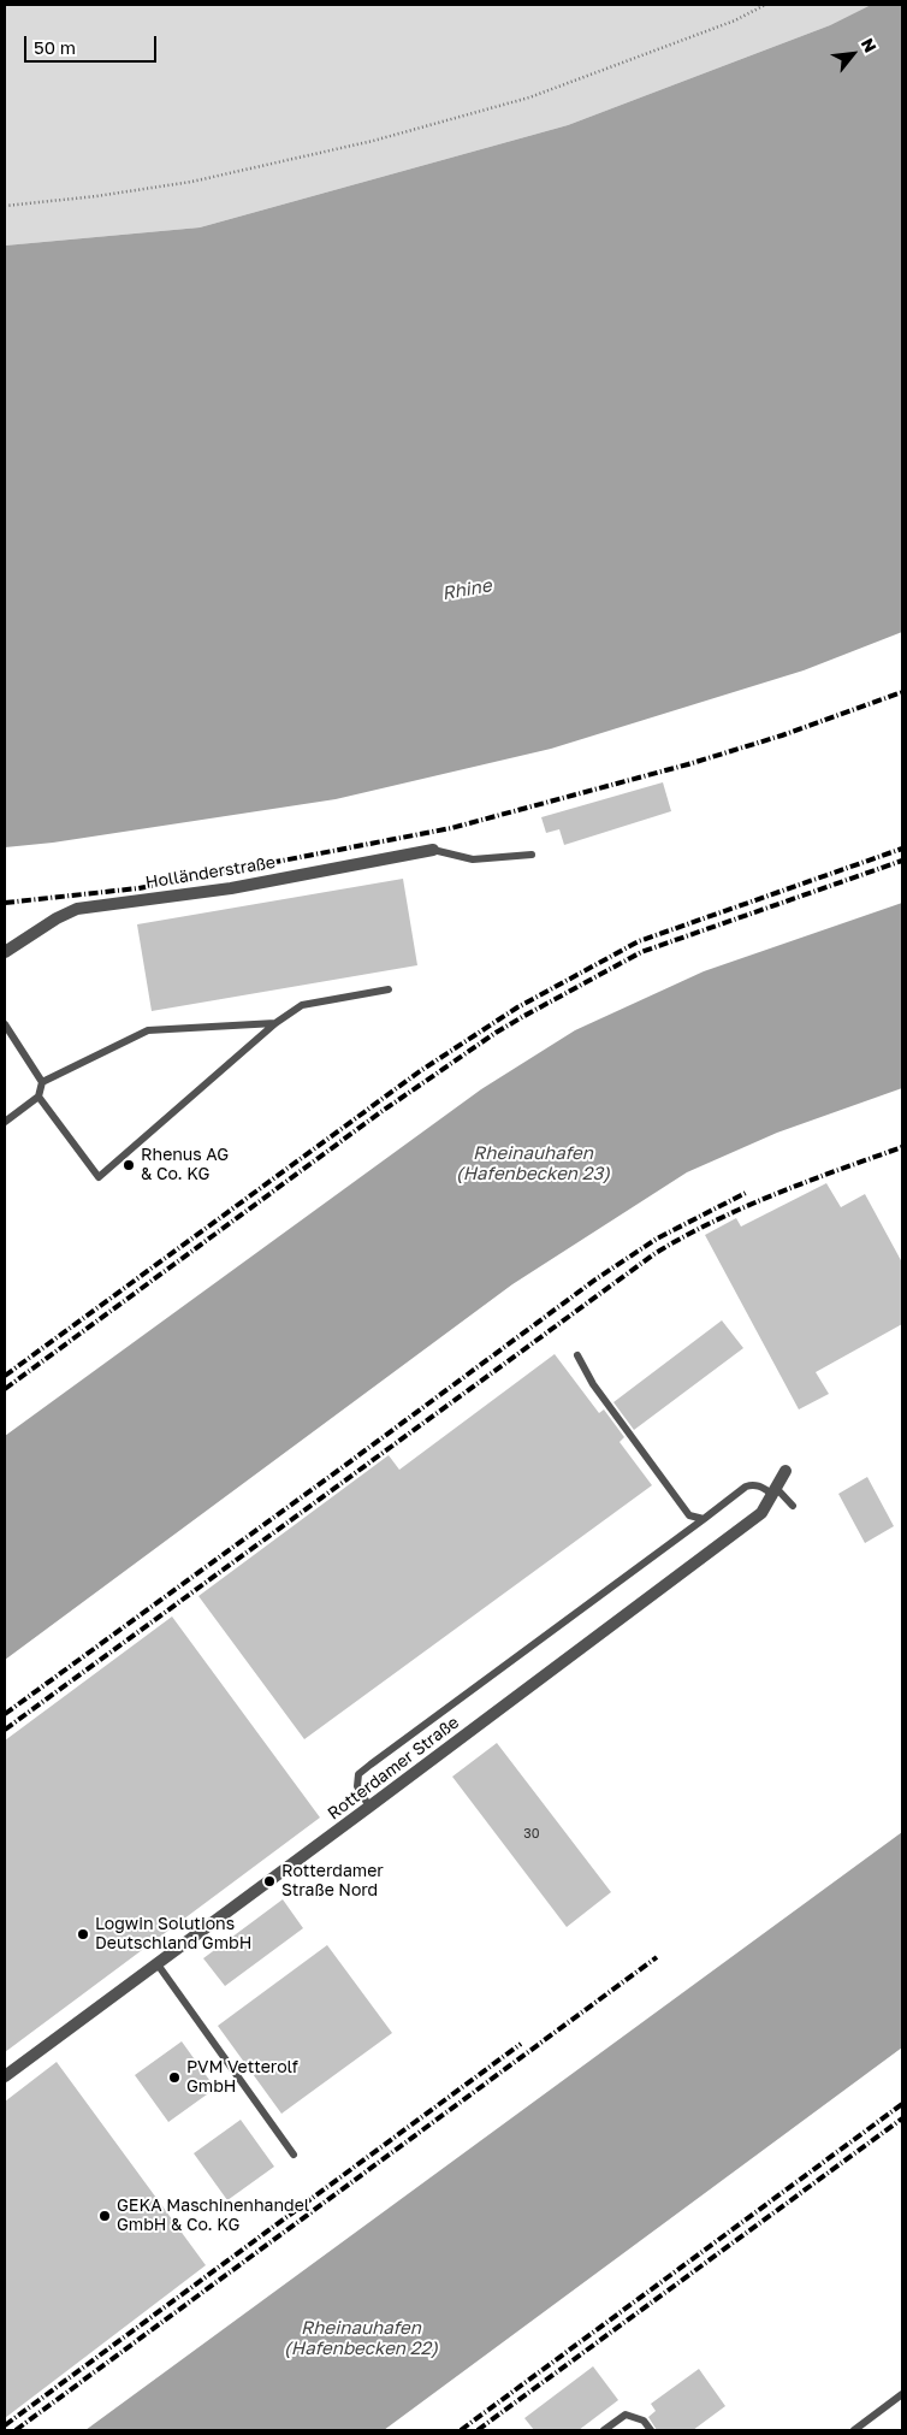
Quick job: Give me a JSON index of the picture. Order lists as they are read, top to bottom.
{
  "streets": {
    "street": ["Holländerstraße", "Rotterdamer Straße"]
  },
  "water": ["Rhine", "Rheinauhafen (Hafenbecken 23)", "Rheinauhafen (Hafenbecken 22)"],
  "places": [
    "Rhenus AG & Co. KG",
    "Rotterdamer Straße Nord",
    "Logwin Solutions Deutschland GmbH",
    "PVM Vetterolf GmbH",
    "GEKA Maschinenhandel GmbH & Co. KG"
  ],
  "house_numbers": ["30"],
  "scale_bar": "50 m",
  "north": "top right"
}
